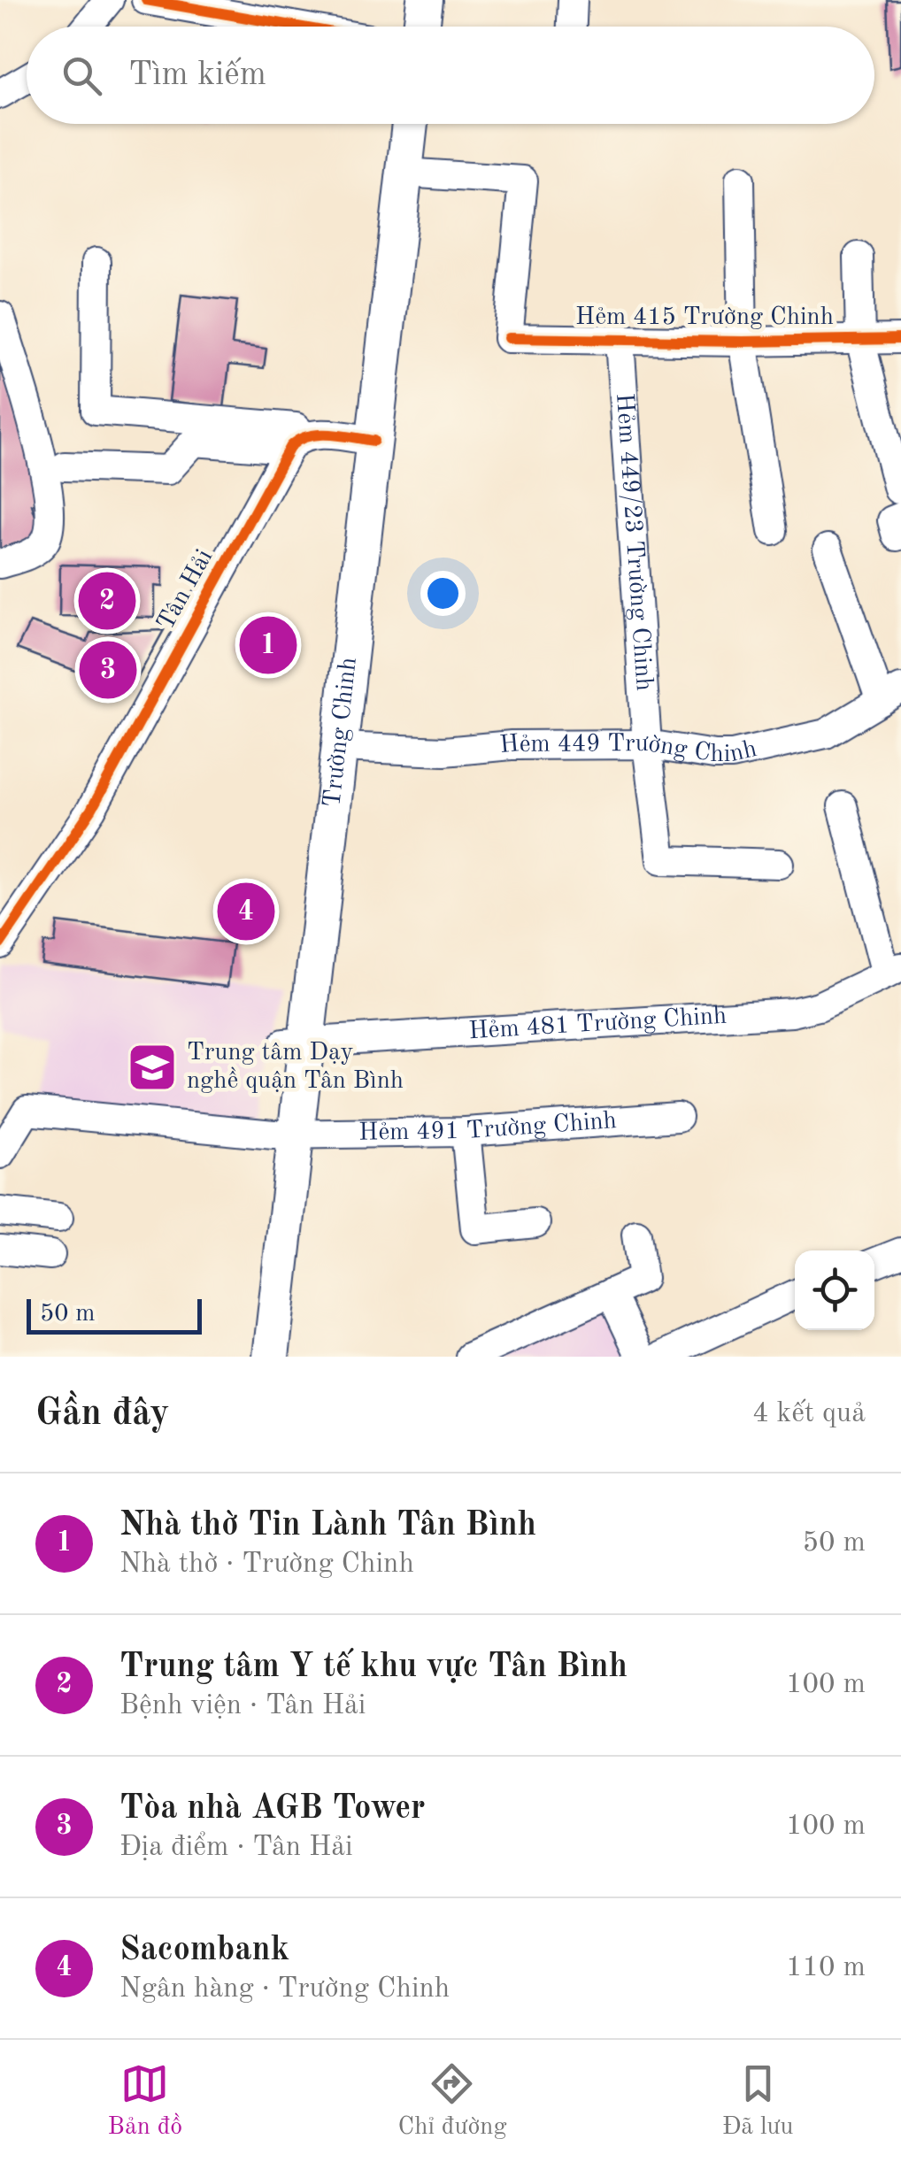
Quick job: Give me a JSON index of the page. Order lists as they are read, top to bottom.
{
  "streets": {
    "main road": ["Trường Chinh"],
    "street": [
      "Hẻm 415 Trường Chinh",
      "Hẻm 449/23 Trường Chinh",
      "Tân Hải",
      "Hẻm 449 Trường Chinh",
      "Hẻm 481 Trường Chinh",
      "Hẻm 491 Trường Chinh"
    ]
  },
  "crossings": [
    ["Hẻm 415 Trường Chinh", "Hẻm 449/23 Trường Chinh"],
    ["Hẻm 415 Trường Chinh", "Trường Chinh"],
    ["Hẻm 449/23 Trường Chinh", "Hẻm 449 Trường Chinh"],
    ["Trường Chinh", "Hẻm 449 Trường Chinh"],
    ["Trường Chinh", "Hẻm 481 Trường Chinh"],
    ["Trường Chinh", "Hẻm 491 Trường Chinh"]
  ],
  "places": {
    "school or university": ["Trung tâm Dạy nghề quận Tân Bình"]
  },
  "scale_bar": "50 m",
  "page": {
    "search": "Tìm kiếm",
    "pins": [
      "2",
      "1",
      "3",
      "4"
    ],
    "scale": "50 m",
    "heading": ["Gần đây", "4 kết quả"],
    "list": [
      {
        "mark": "1",
        "name": "Nhà thờ Tin Lành Tân Bình",
        "note": "Nhà thờ · Trường Chinh",
        "value": "50 m"
      },
      {
        "mark": "2",
        "name": "Trung tâm Y tế khu vực Tân Bình",
        "note": "Bệnh viện · Tân Hải",
        "value": "100 m"
      },
      {
        "mark": "3",
        "name": "Tòa nhà AGB Tower",
        "note": "Địa điểm · Tân Hải",
        "value": "100 m"
      },
      {
        "mark": "4",
        "name": "Sacombank",
        "note": "Ngân hàng · Trường Chinh",
        "value": "110 m"
      }
    ],
    "nav": ["Bản đồ", "Chỉ đường", "Đã lưu"]
  }
}
